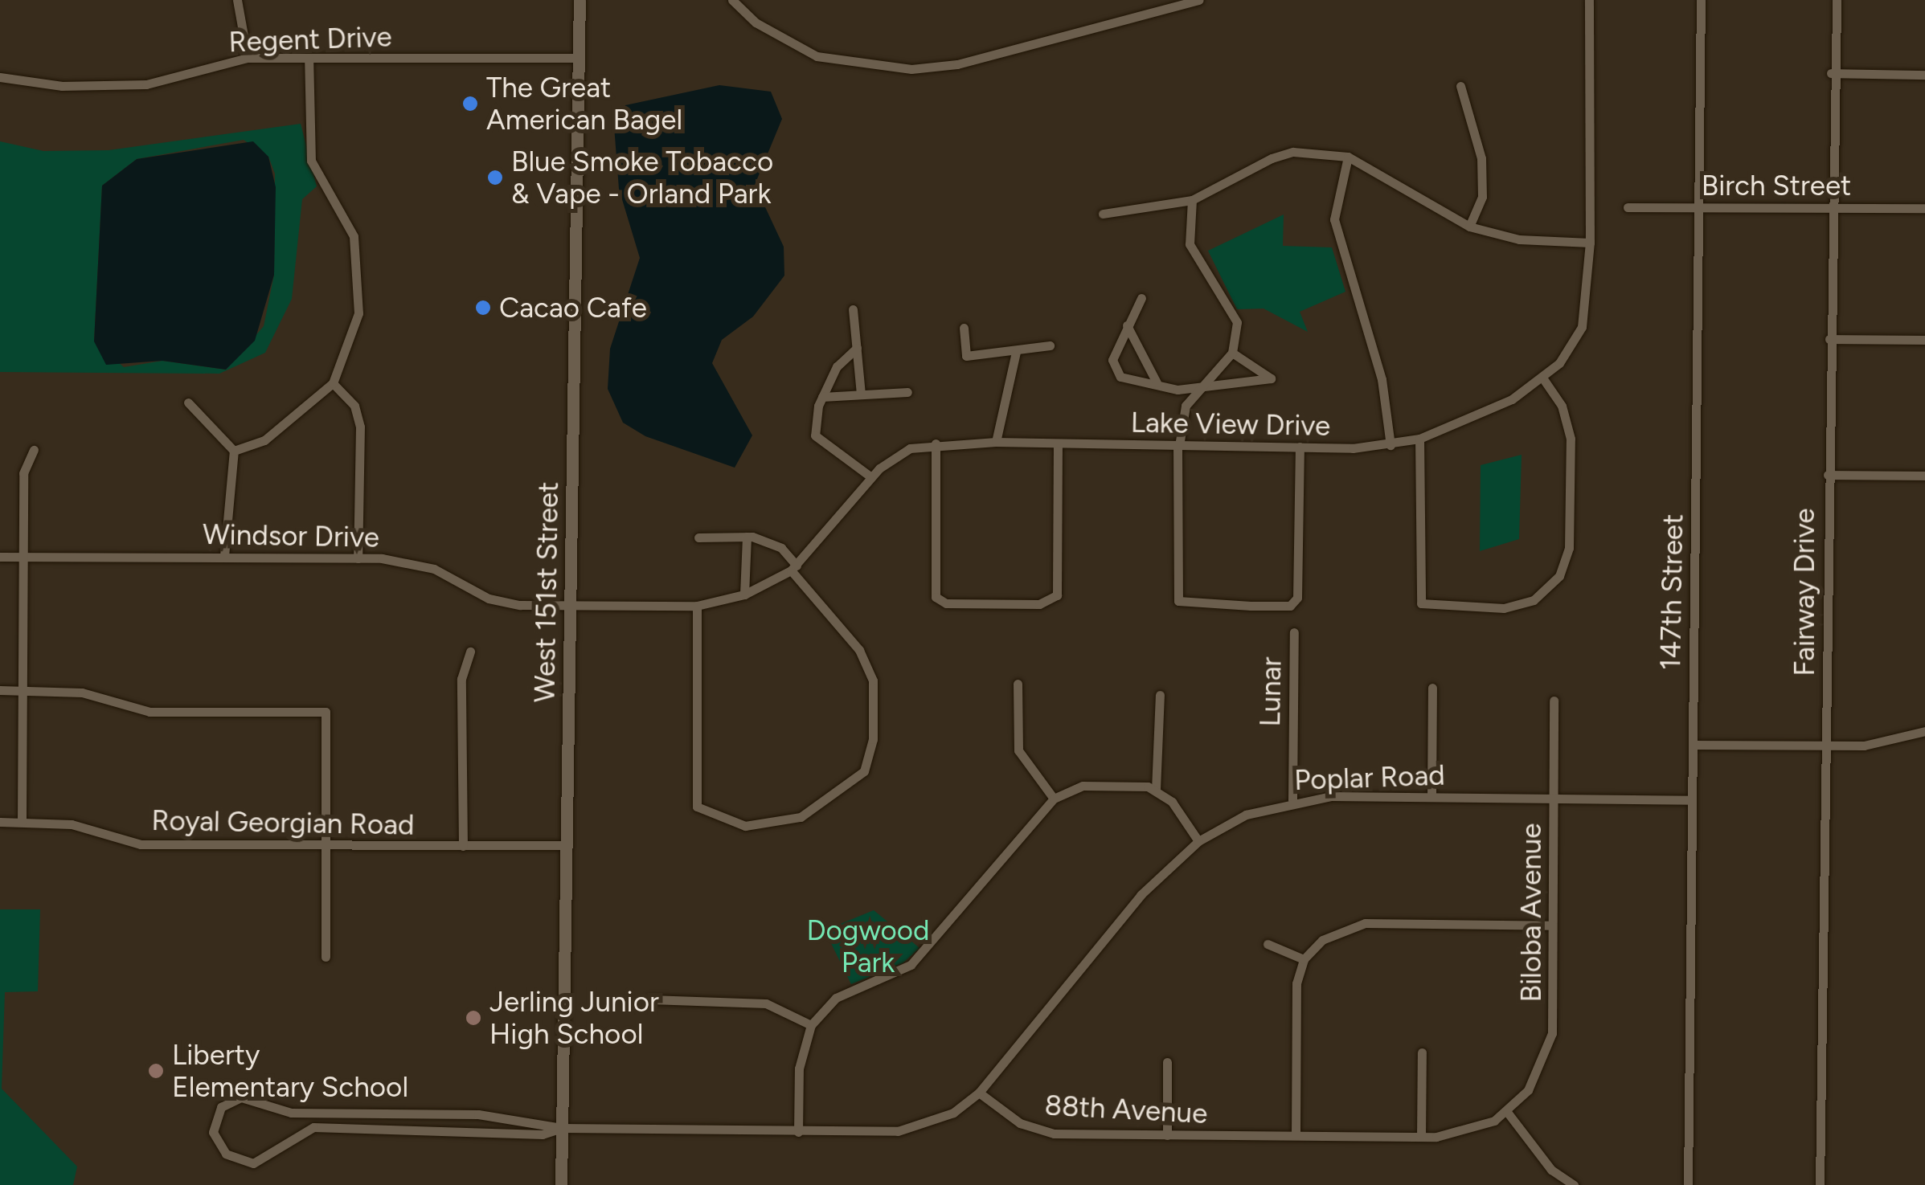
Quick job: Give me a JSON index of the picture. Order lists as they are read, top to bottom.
{
  "streets": {
    "street": [
      "Regent Drive",
      "Birch Street",
      "Lake View Drive",
      "Windsor Drive",
      "West 151st Street",
      "147th Street",
      "Fairway Drive",
      "Lunar",
      "Poplar Road",
      "Royal Georgian Road",
      "Biloba Avenue",
      "88th Avenue"
    ]
  },
  "crossings": [
    ["Regent Drive", "West 151st Street"],
    ["Birch Street", "147th Street"],
    ["Birch Street", "Fairway Drive"],
    ["Lake View Drive", "Windsor Drive"],
    ["Lake View Drive", "West 151st Street"],
    ["Windsor Drive", "West 151st Street"],
    ["West 151st Street", "Royal Georgian Road"],
    ["147th Street", "Poplar Road"],
    ["Lunar", "Poplar Road"],
    ["Poplar Road", "Biloba Avenue"],
    ["Poplar Road", "88th Avenue"],
    ["Biloba Avenue", "88th Avenue"]
  ],
  "parks": ["Dogwood Park"],
  "places": [
    "The Great American Bagel",
    "Blue Smoke Tobacco & Vape - Orland Park",
    "Cacao Cafe",
    "Jerling Junior High School",
    "Liberty Elementary School"
  ]
}
